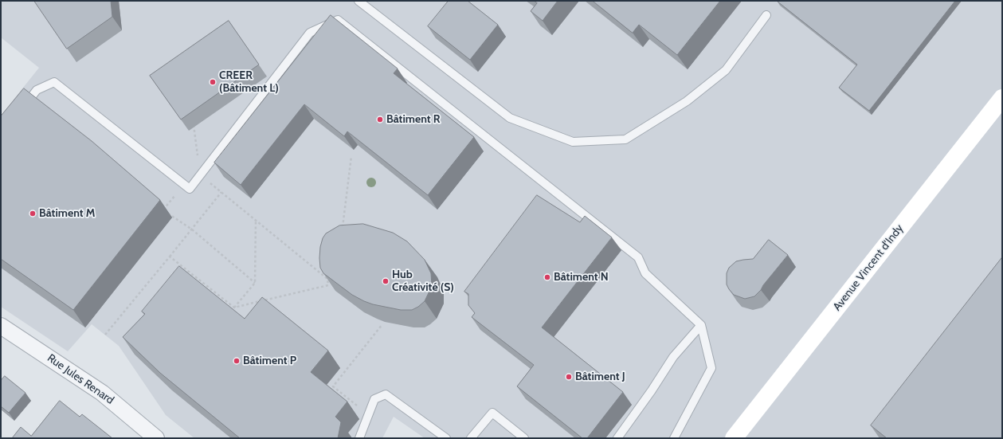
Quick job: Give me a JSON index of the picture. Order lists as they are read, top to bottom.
{
  "streets": {
    "street": ["Avenue Vincent d'Indy", "Rue Jules Renard"]
  },
  "places": [
    "CREER (Bâtiment L)",
    "Bâtiment R",
    "Bâtiment M",
    "Bâtiment N",
    "Hub Créativité (S)",
    "Bâtiment P",
    "Bâtiment J"
  ]
}
